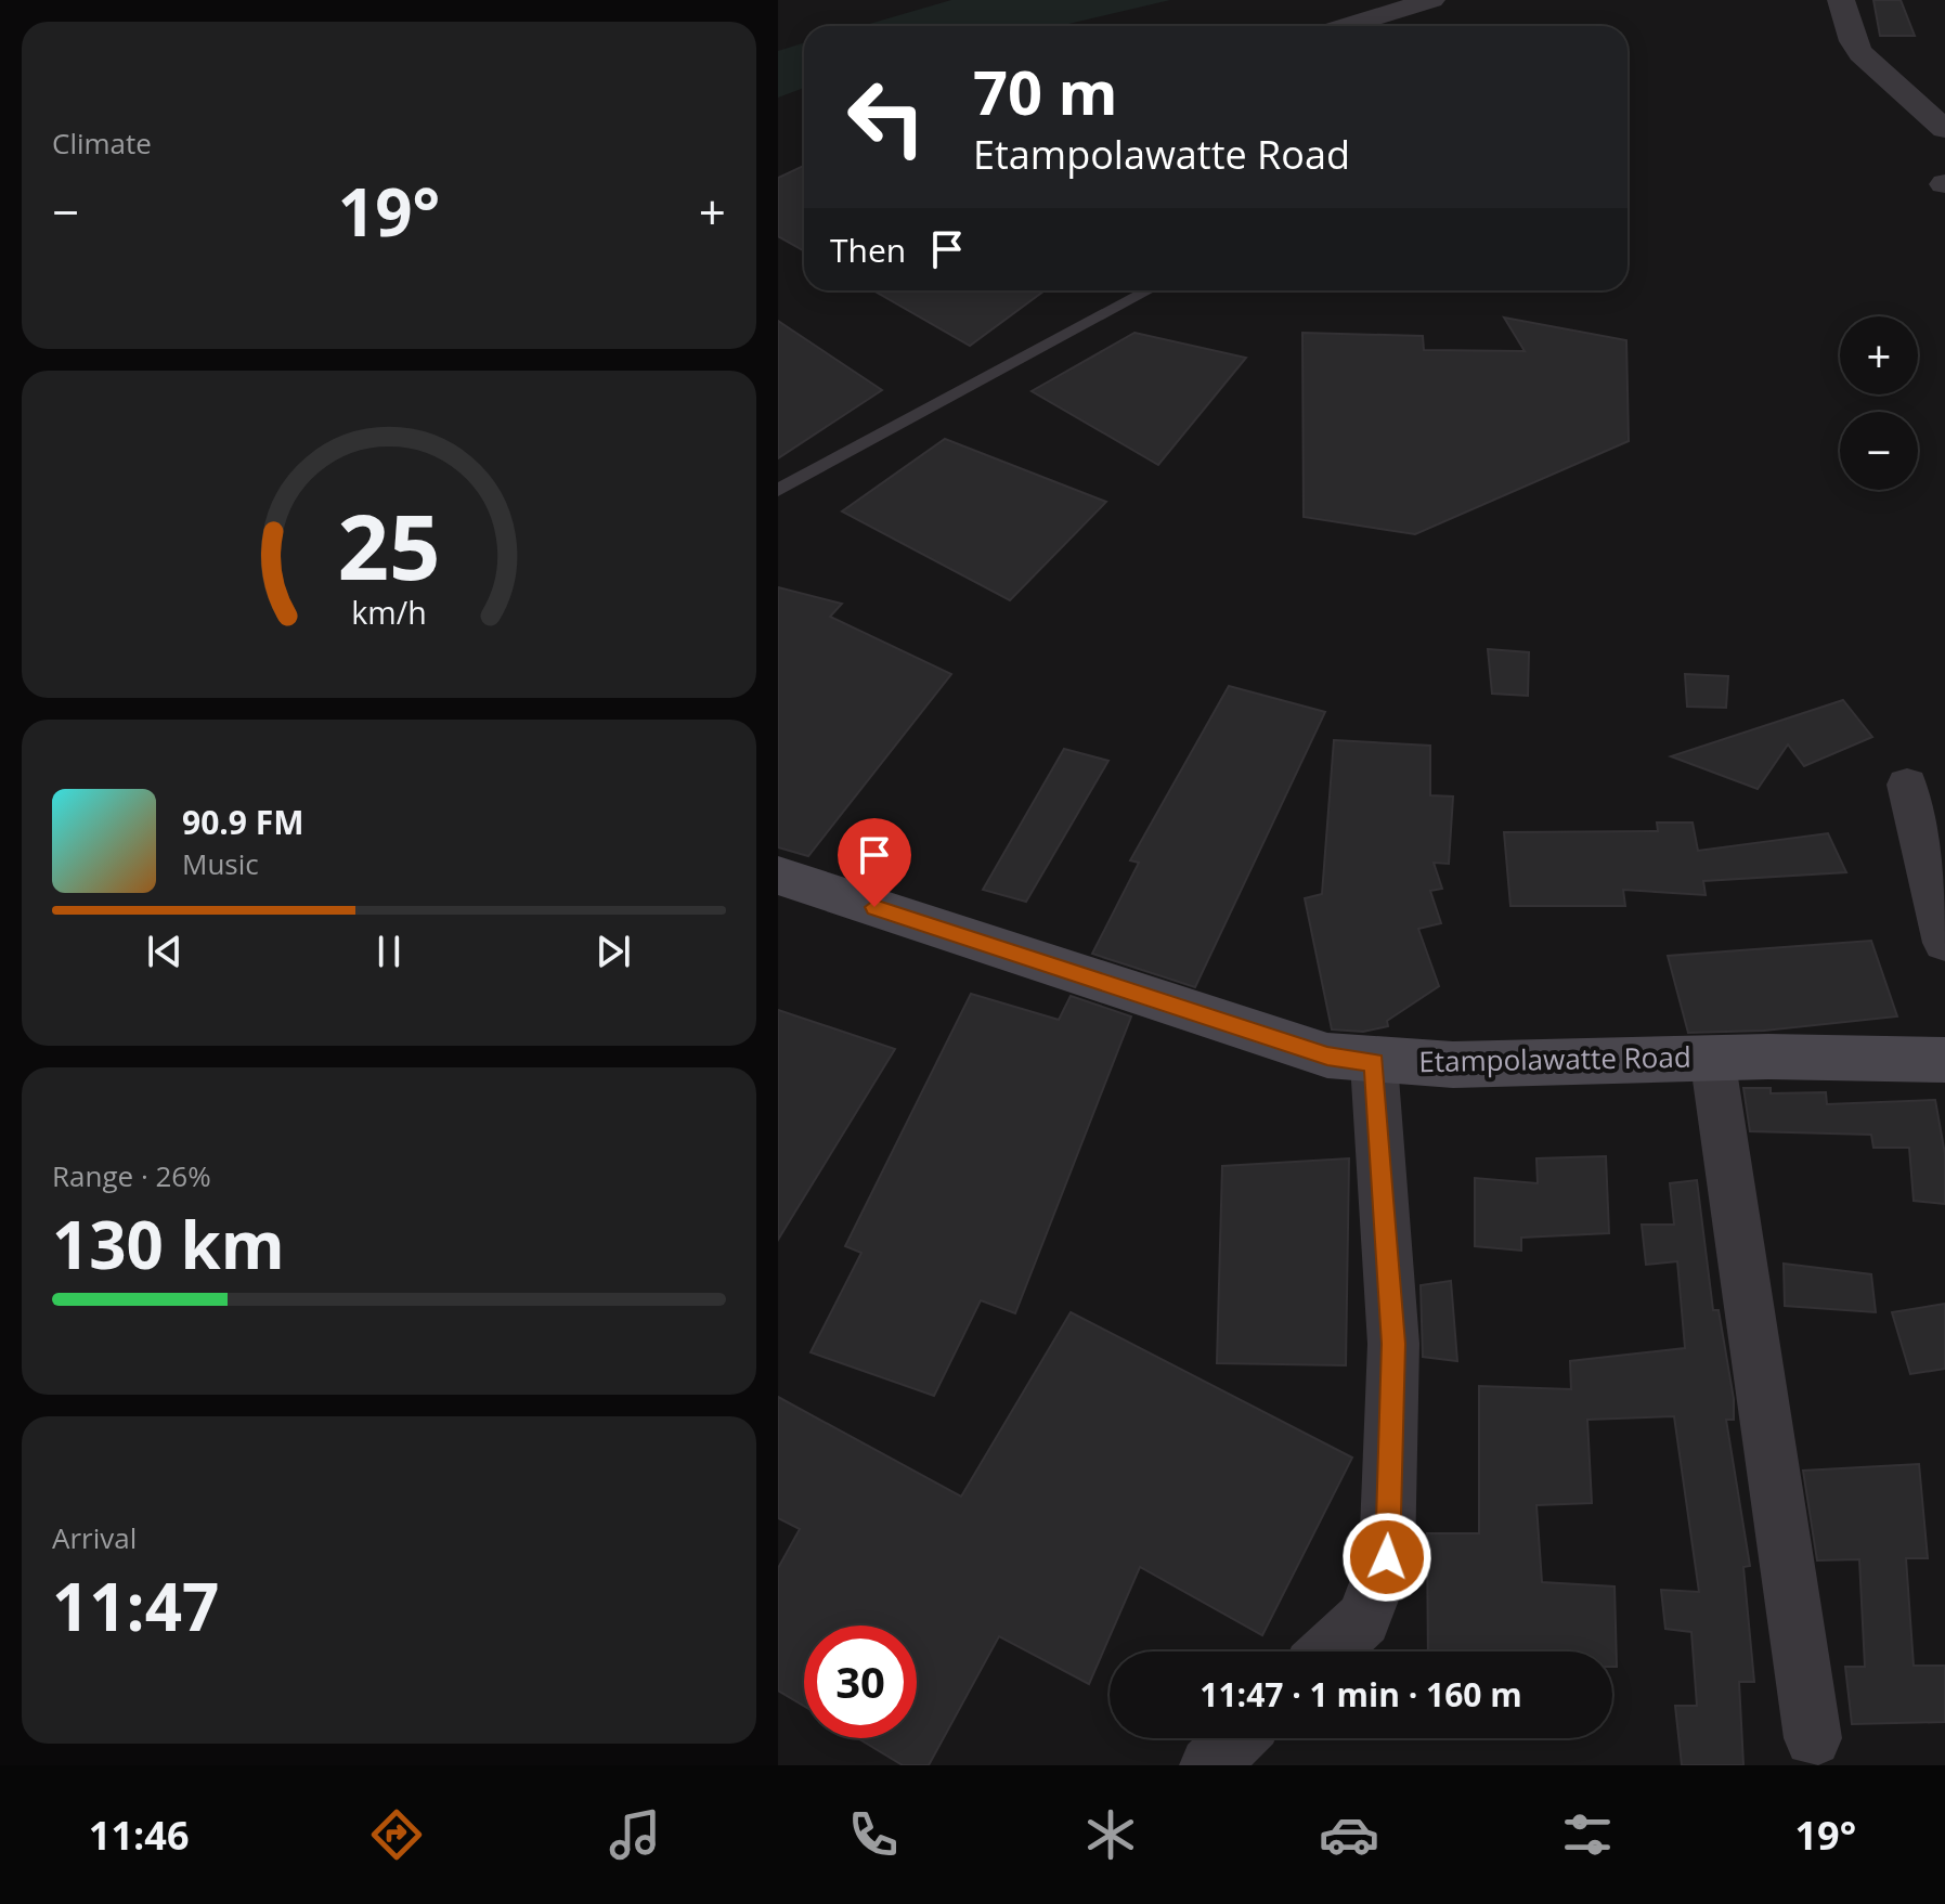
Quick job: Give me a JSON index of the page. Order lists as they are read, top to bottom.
{
  "streets": {
    "street": ["Etampolawatte Road"]
  },
  "page": {
    "tile": [
      "Climate",
      ["Range · 26%", "130 km"],
      ["Arrival", "11:47"]
    ],
    "turn": ["70 m", "Etampolawatte Road"],
    "heat": ["−", "19°", "+"],
    "then": "Then",
    "map_buttons": ["+", "−"],
    "song": ["90.9 FM", "Music"],
    "limit": "30",
    "trip": "11:47 · 1 min · 160 m",
    "tabs": ["11:46", "19°"],
    "gauge": ["25", "km/h"]
  }
}
